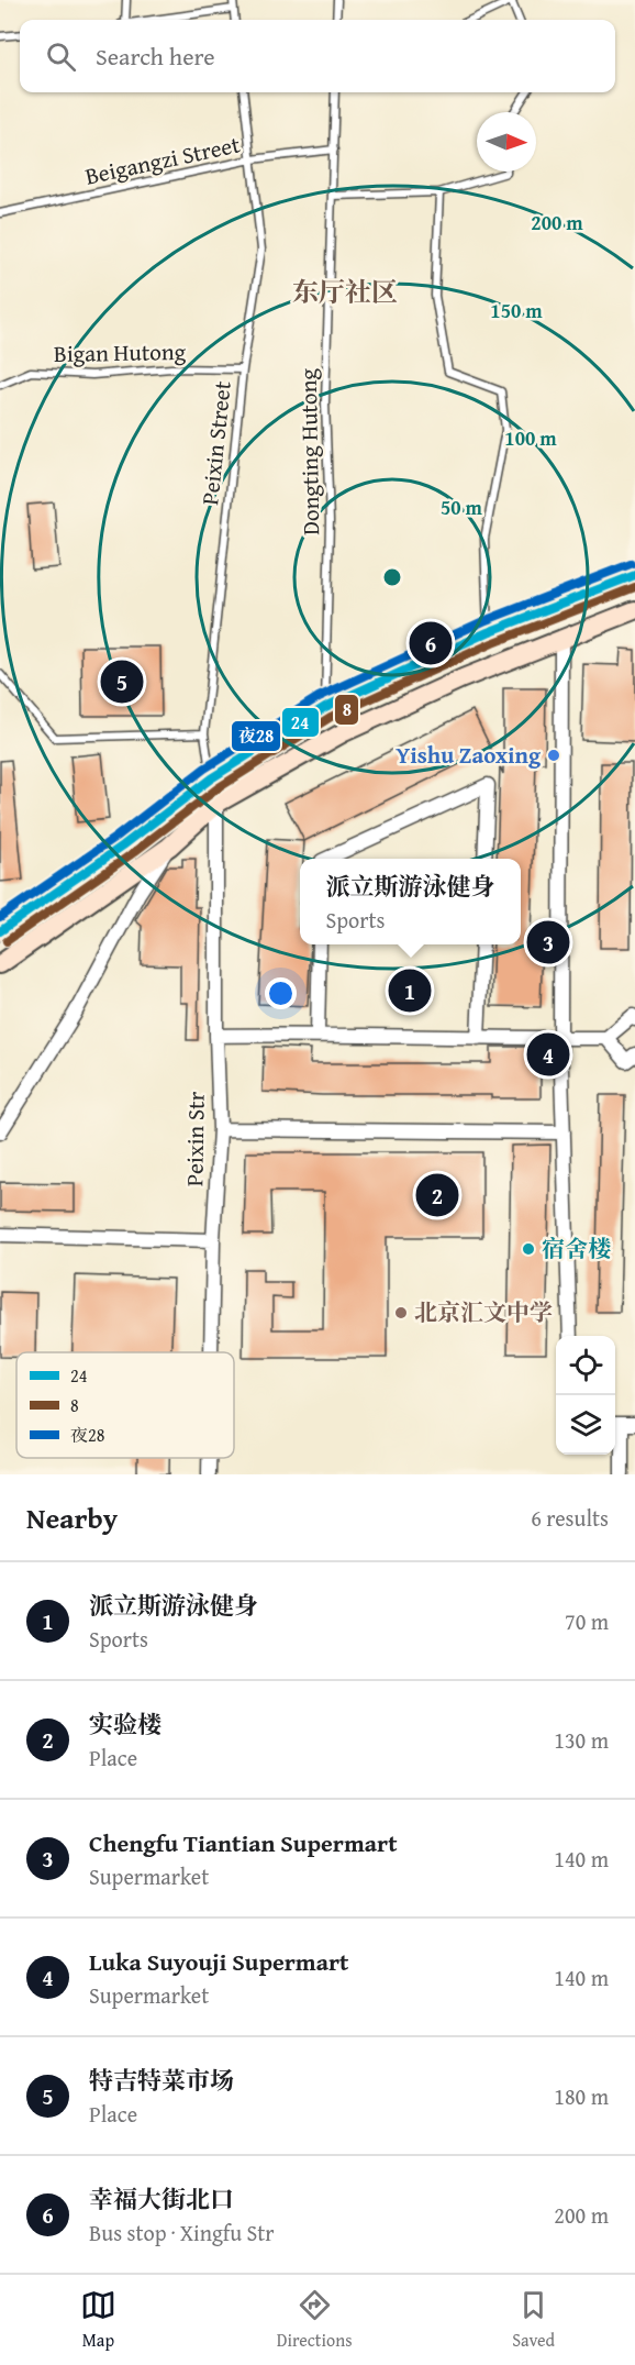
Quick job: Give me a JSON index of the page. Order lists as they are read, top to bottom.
{
  "streets": {
    "street": ["Peixin Str"],
    "lane": [
      "Beigangzi Street",
      "Bigan Hutong",
      "Peixin Street",
      "Dongting Hutong"
    ]
  },
  "crossings": [
    ["Beigangzi Street", "Peixin Street"],
    ["Beigangzi Street", "Dongting Hutong"],
    ["Bigan Hutong", "Peixin Street"],
    ["Peixin Street", "Peixin Str"]
  ],
  "districts": ["东厅社区"],
  "places": ["Yishu Zaoxing", "宿舍楼", "北京汇文中学"],
  "lines": ["transit line 夜28", "transit line 24", "transit line 8"],
  "legend": ["24", "8", "夜28"],
  "north": "right",
  "page": {
    "search": "Search here",
    "pins": [
      "6",
      "5",
      "3",
      "1",
      "4",
      "2"
    ],
    "popup": ["派立斯游泳健身", "Sports"],
    "heading": ["Nearby", "6 results"],
    "list": [
      {
        "mark": "1",
        "name": "派立斯游泳健身",
        "note": "Sports",
        "value": "70 m"
      },
      {
        "mark": "2",
        "name": "实验楼",
        "note": "Place",
        "value": "130 m"
      },
      {
        "mark": "3",
        "name": "Chengfu Tiantian Supermart",
        "note": "Supermarket",
        "value": "140 m"
      },
      {
        "mark": "4",
        "name": "Luka Suyouji Supermart",
        "note": "Supermarket",
        "value": "140 m"
      },
      {
        "mark": "5",
        "name": "特吉特菜市场",
        "note": "Place",
        "value": "180 m"
      },
      {
        "mark": "6",
        "name": "幸福大街北口",
        "note": "Bus stop · Xingfu Str",
        "value": "200 m"
      }
    ],
    "nav": ["Map", "Directions", "Saved"]
  },
  "rings": [
    "200 m",
    "150 m",
    "100 m",
    "50 m"
  ]
}
